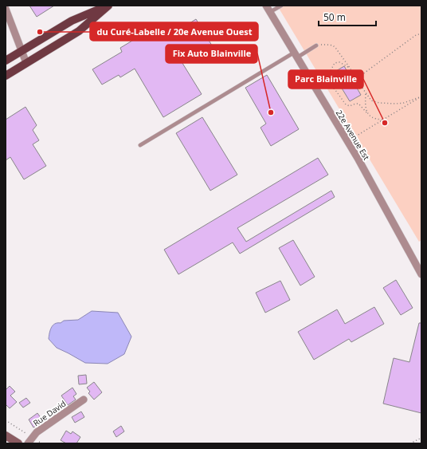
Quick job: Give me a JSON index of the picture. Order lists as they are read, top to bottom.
{
  "streets": {
    "street": ["22e Avenue Est", "Rue David"]
  },
  "places": ["du Curé-Labelle / 20e Avenue Ouest", "Fix Auto Blainville", "Parc Blainville"],
  "scale_bar": "50 m"
}
